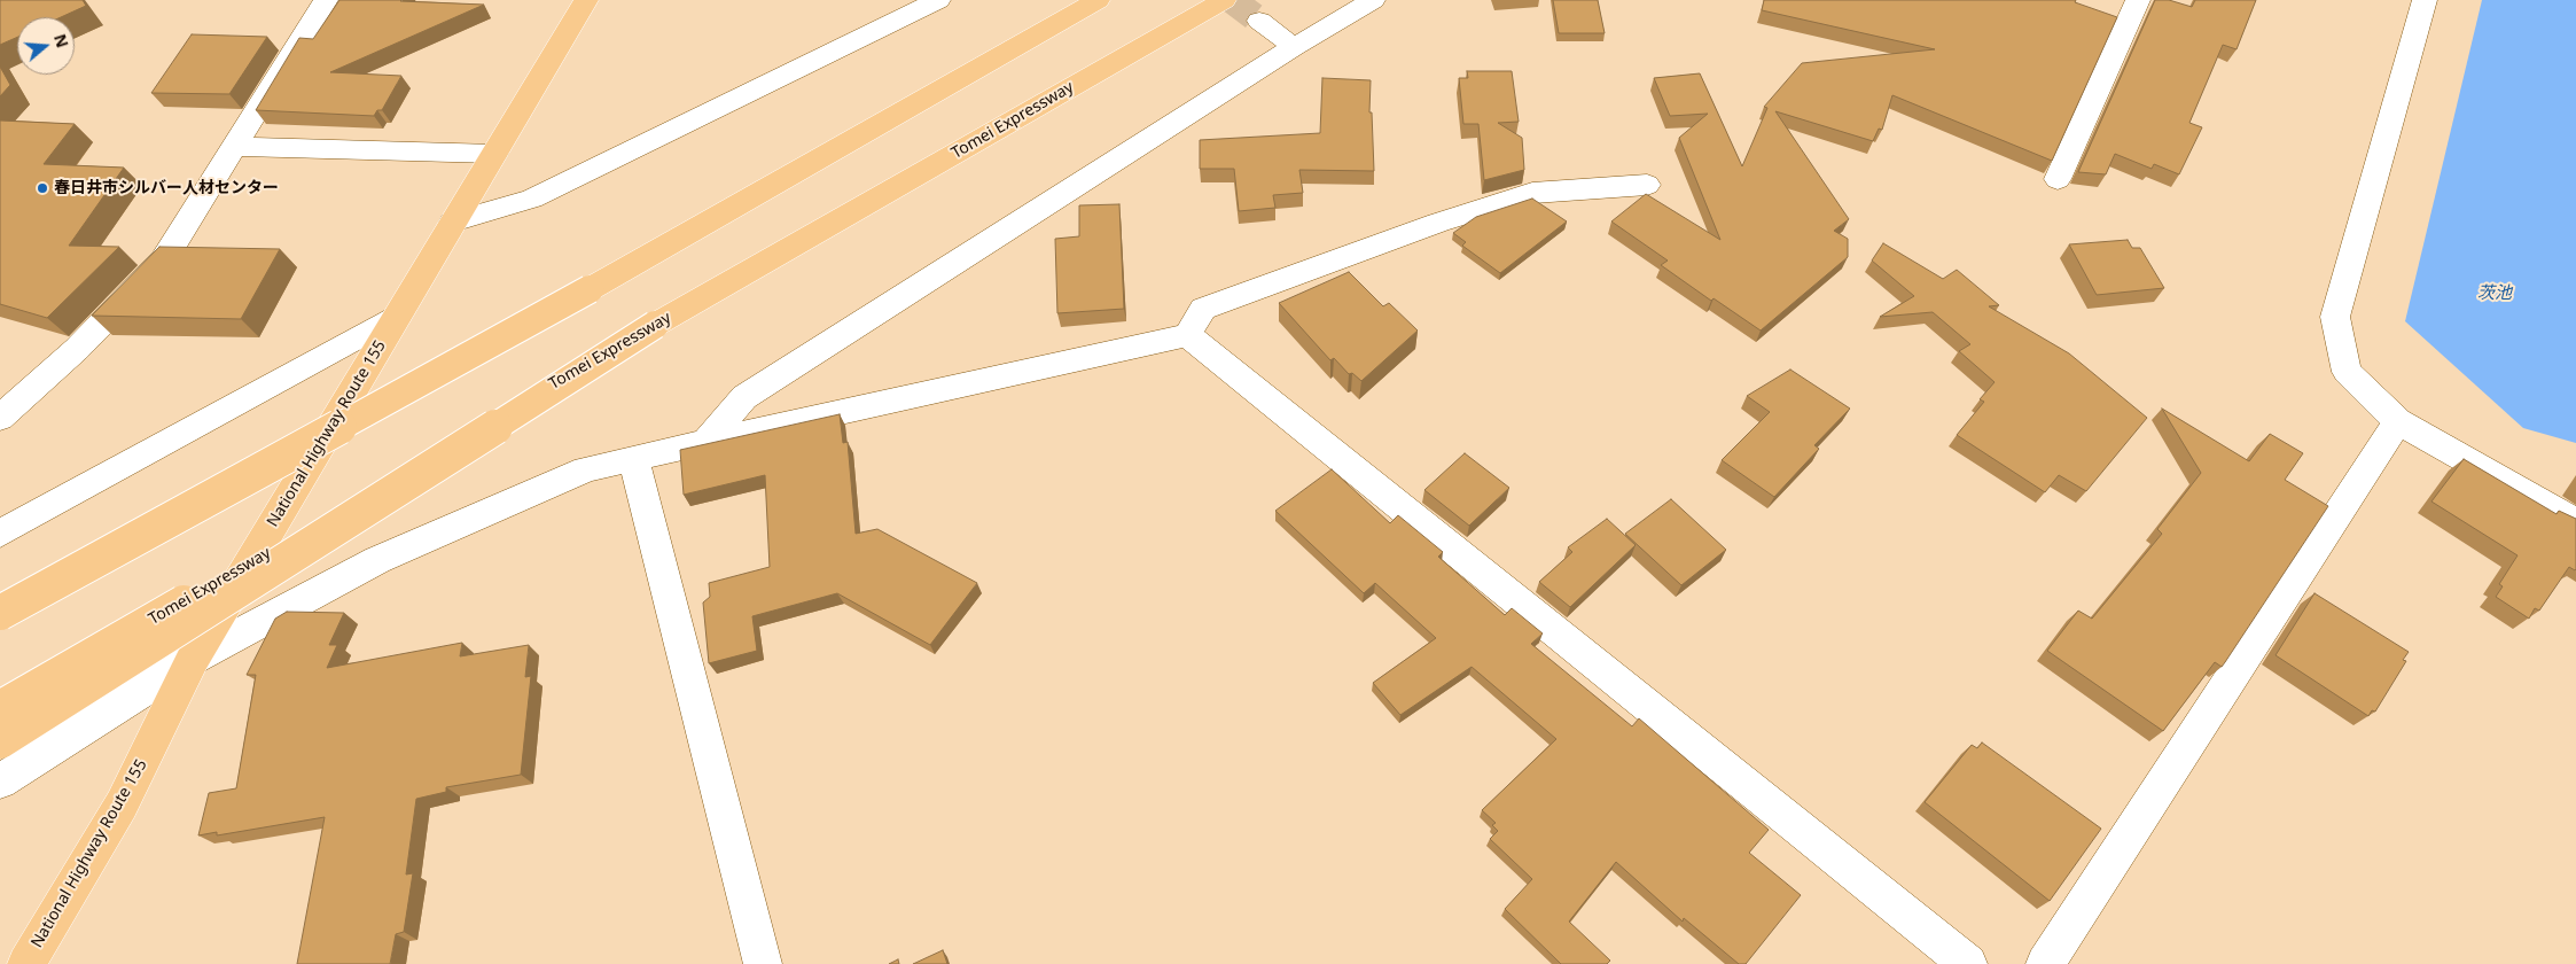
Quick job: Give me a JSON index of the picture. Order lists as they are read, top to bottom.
{
  "streets": {
    "highway": ["Tomei Expressway", "National Highway Route 155"]
  },
  "water": ["茨池"],
  "places": ["春日井市シルバー人材センター"],
  "north": "right"
}
